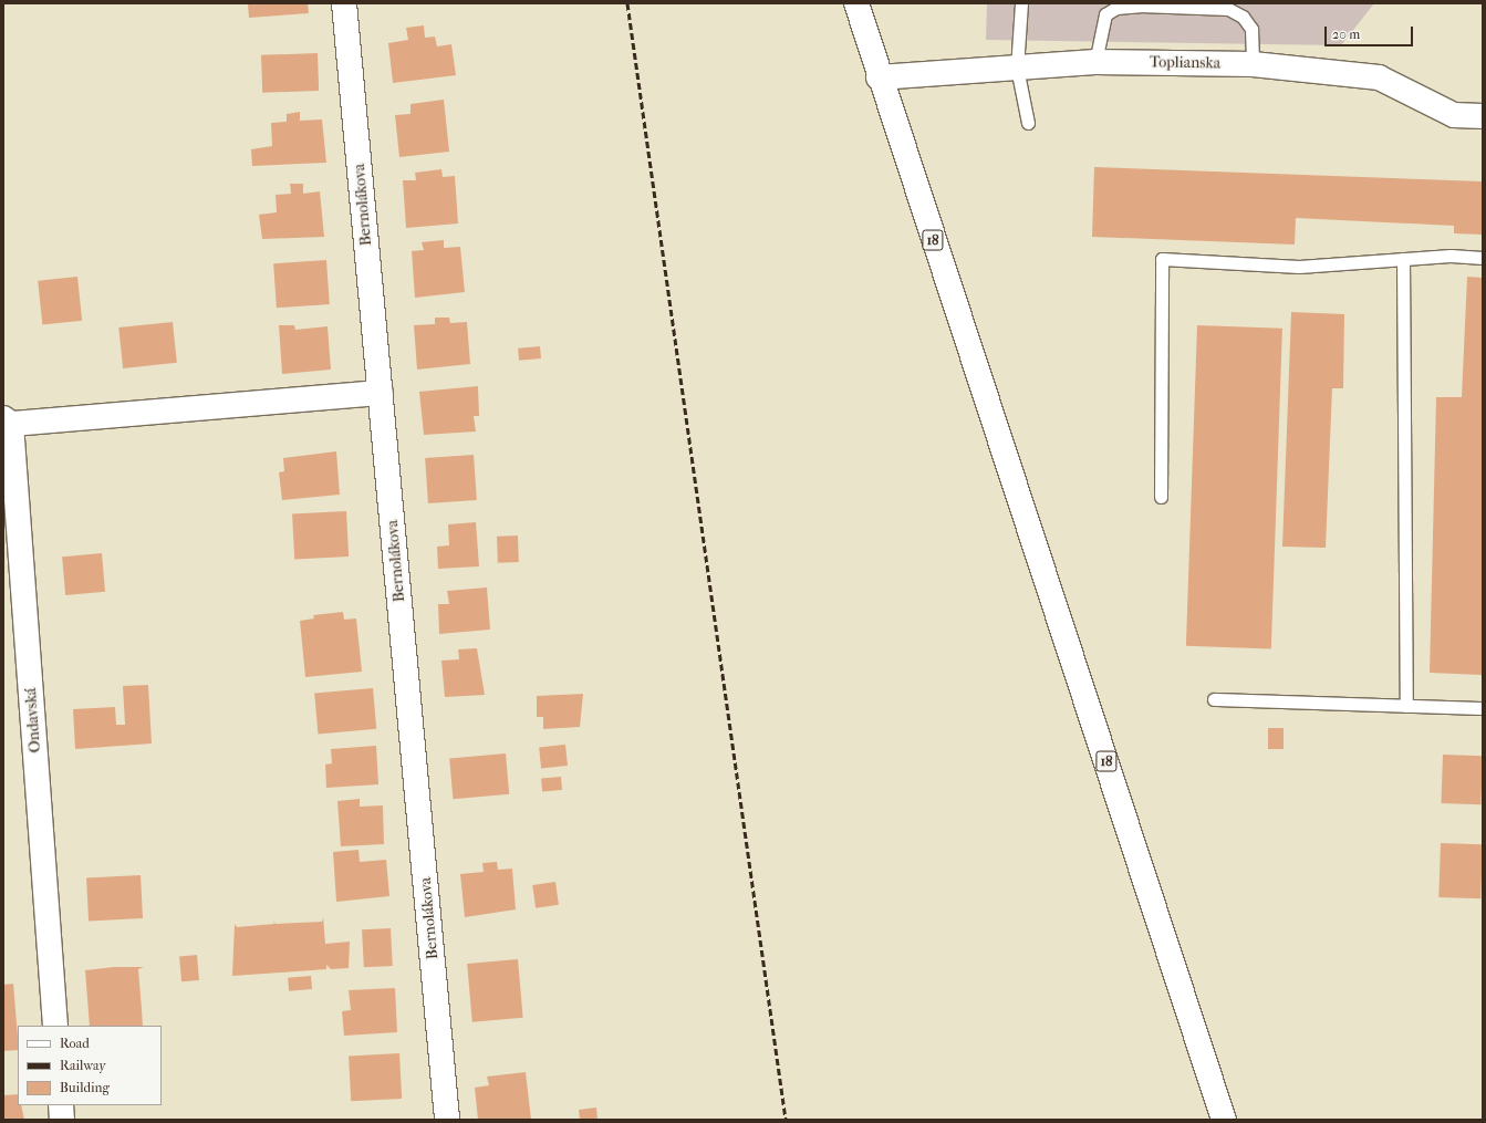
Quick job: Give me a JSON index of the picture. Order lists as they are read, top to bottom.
{
  "streets": {
    "street": [
      "Toplianska",
      "Bernolákova",
      "18",
      "Ondavská"
    ]
  },
  "crossings": [
    ["Toplianska", "18"]
  ],
  "legend": ["Road", "Railway", "Building"],
  "scale_bar": "20 m"
}
